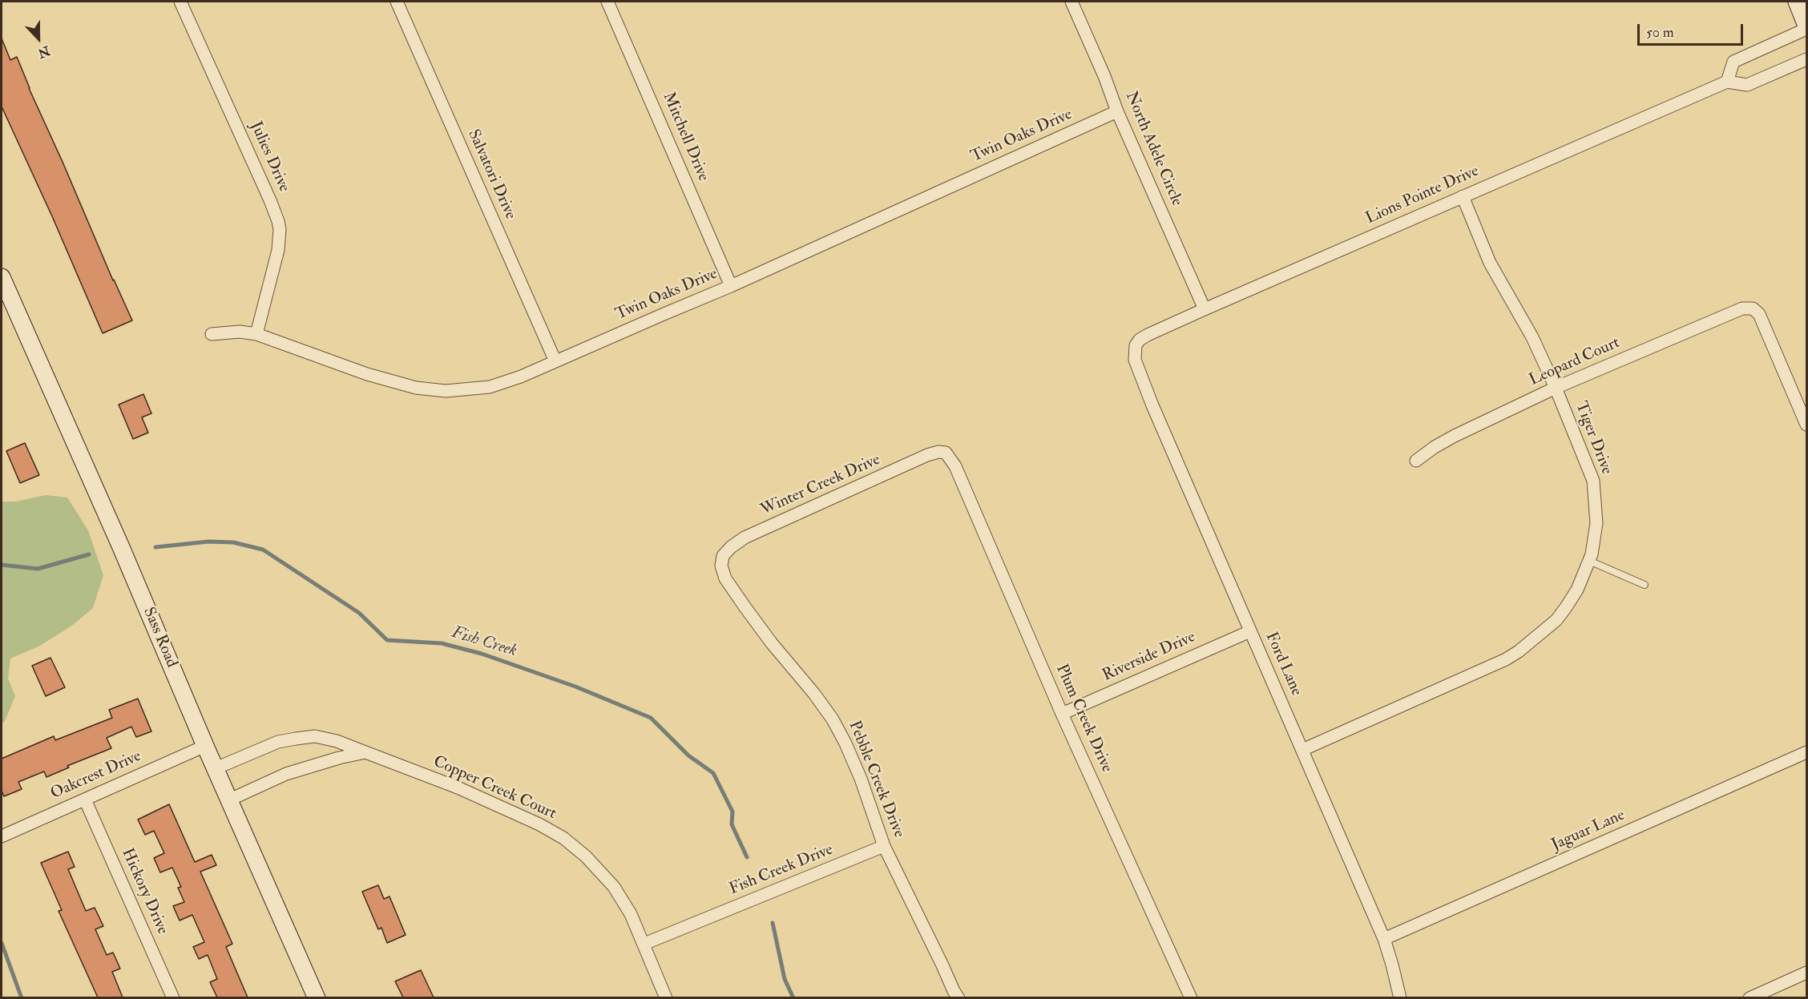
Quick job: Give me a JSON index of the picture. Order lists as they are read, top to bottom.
{
  "streets": {
    "street": [
      "Twin Oaks Drive",
      "Mitchell Drive",
      "North Adele Circle",
      "Julies Drive",
      "Salvatori Drive",
      "Lions Pointe Drive",
      "Leopard Court",
      "Tiger Drive",
      "Winter Creek Drive",
      "Sass Road",
      "Riverside Drive",
      "Ford Lane",
      "Plum Creek Drive",
      "Oakcrest Drive",
      "Pebble Creek Drive",
      "Copper Creek Court",
      "Jaguar Lane",
      "Fish Creek Drive",
      "Hickory Drive"
    ]
  },
  "crossings": [
    ["Twin Oaks Drive", "Mitchell Drive"],
    ["Twin Oaks Drive", "North Adele Circle"],
    ["Twin Oaks Drive", "Julies Drive"],
    ["Twin Oaks Drive", "Salvatori Drive"],
    ["North Adele Circle", "Lions Pointe Drive"],
    ["Lions Pointe Drive", "Tiger Drive"],
    ["Lions Pointe Drive", "Ford Lane"],
    ["Leopard Court", "Tiger Drive"],
    ["Tiger Drive", "Ford Lane"],
    ["Winter Creek Drive", "Plum Creek Drive"],
    ["Winter Creek Drive", "Pebble Creek Drive"],
    ["Sass Road", "Oakcrest Drive"],
    ["Sass Road", "Copper Creek Court"],
    ["Riverside Drive", "Ford Lane"],
    ["Riverside Drive", "Plum Creek Drive"],
    ["Ford Lane", "Jaguar Lane"],
    ["Oakcrest Drive", "Hickory Drive"],
    ["Pebble Creek Drive", "Fish Creek Drive"],
    ["Copper Creek Court", "Fish Creek Drive"]
  ],
  "water": ["Fish Creek"],
  "scale_bar": "50 m",
  "north": "bottom"
}
